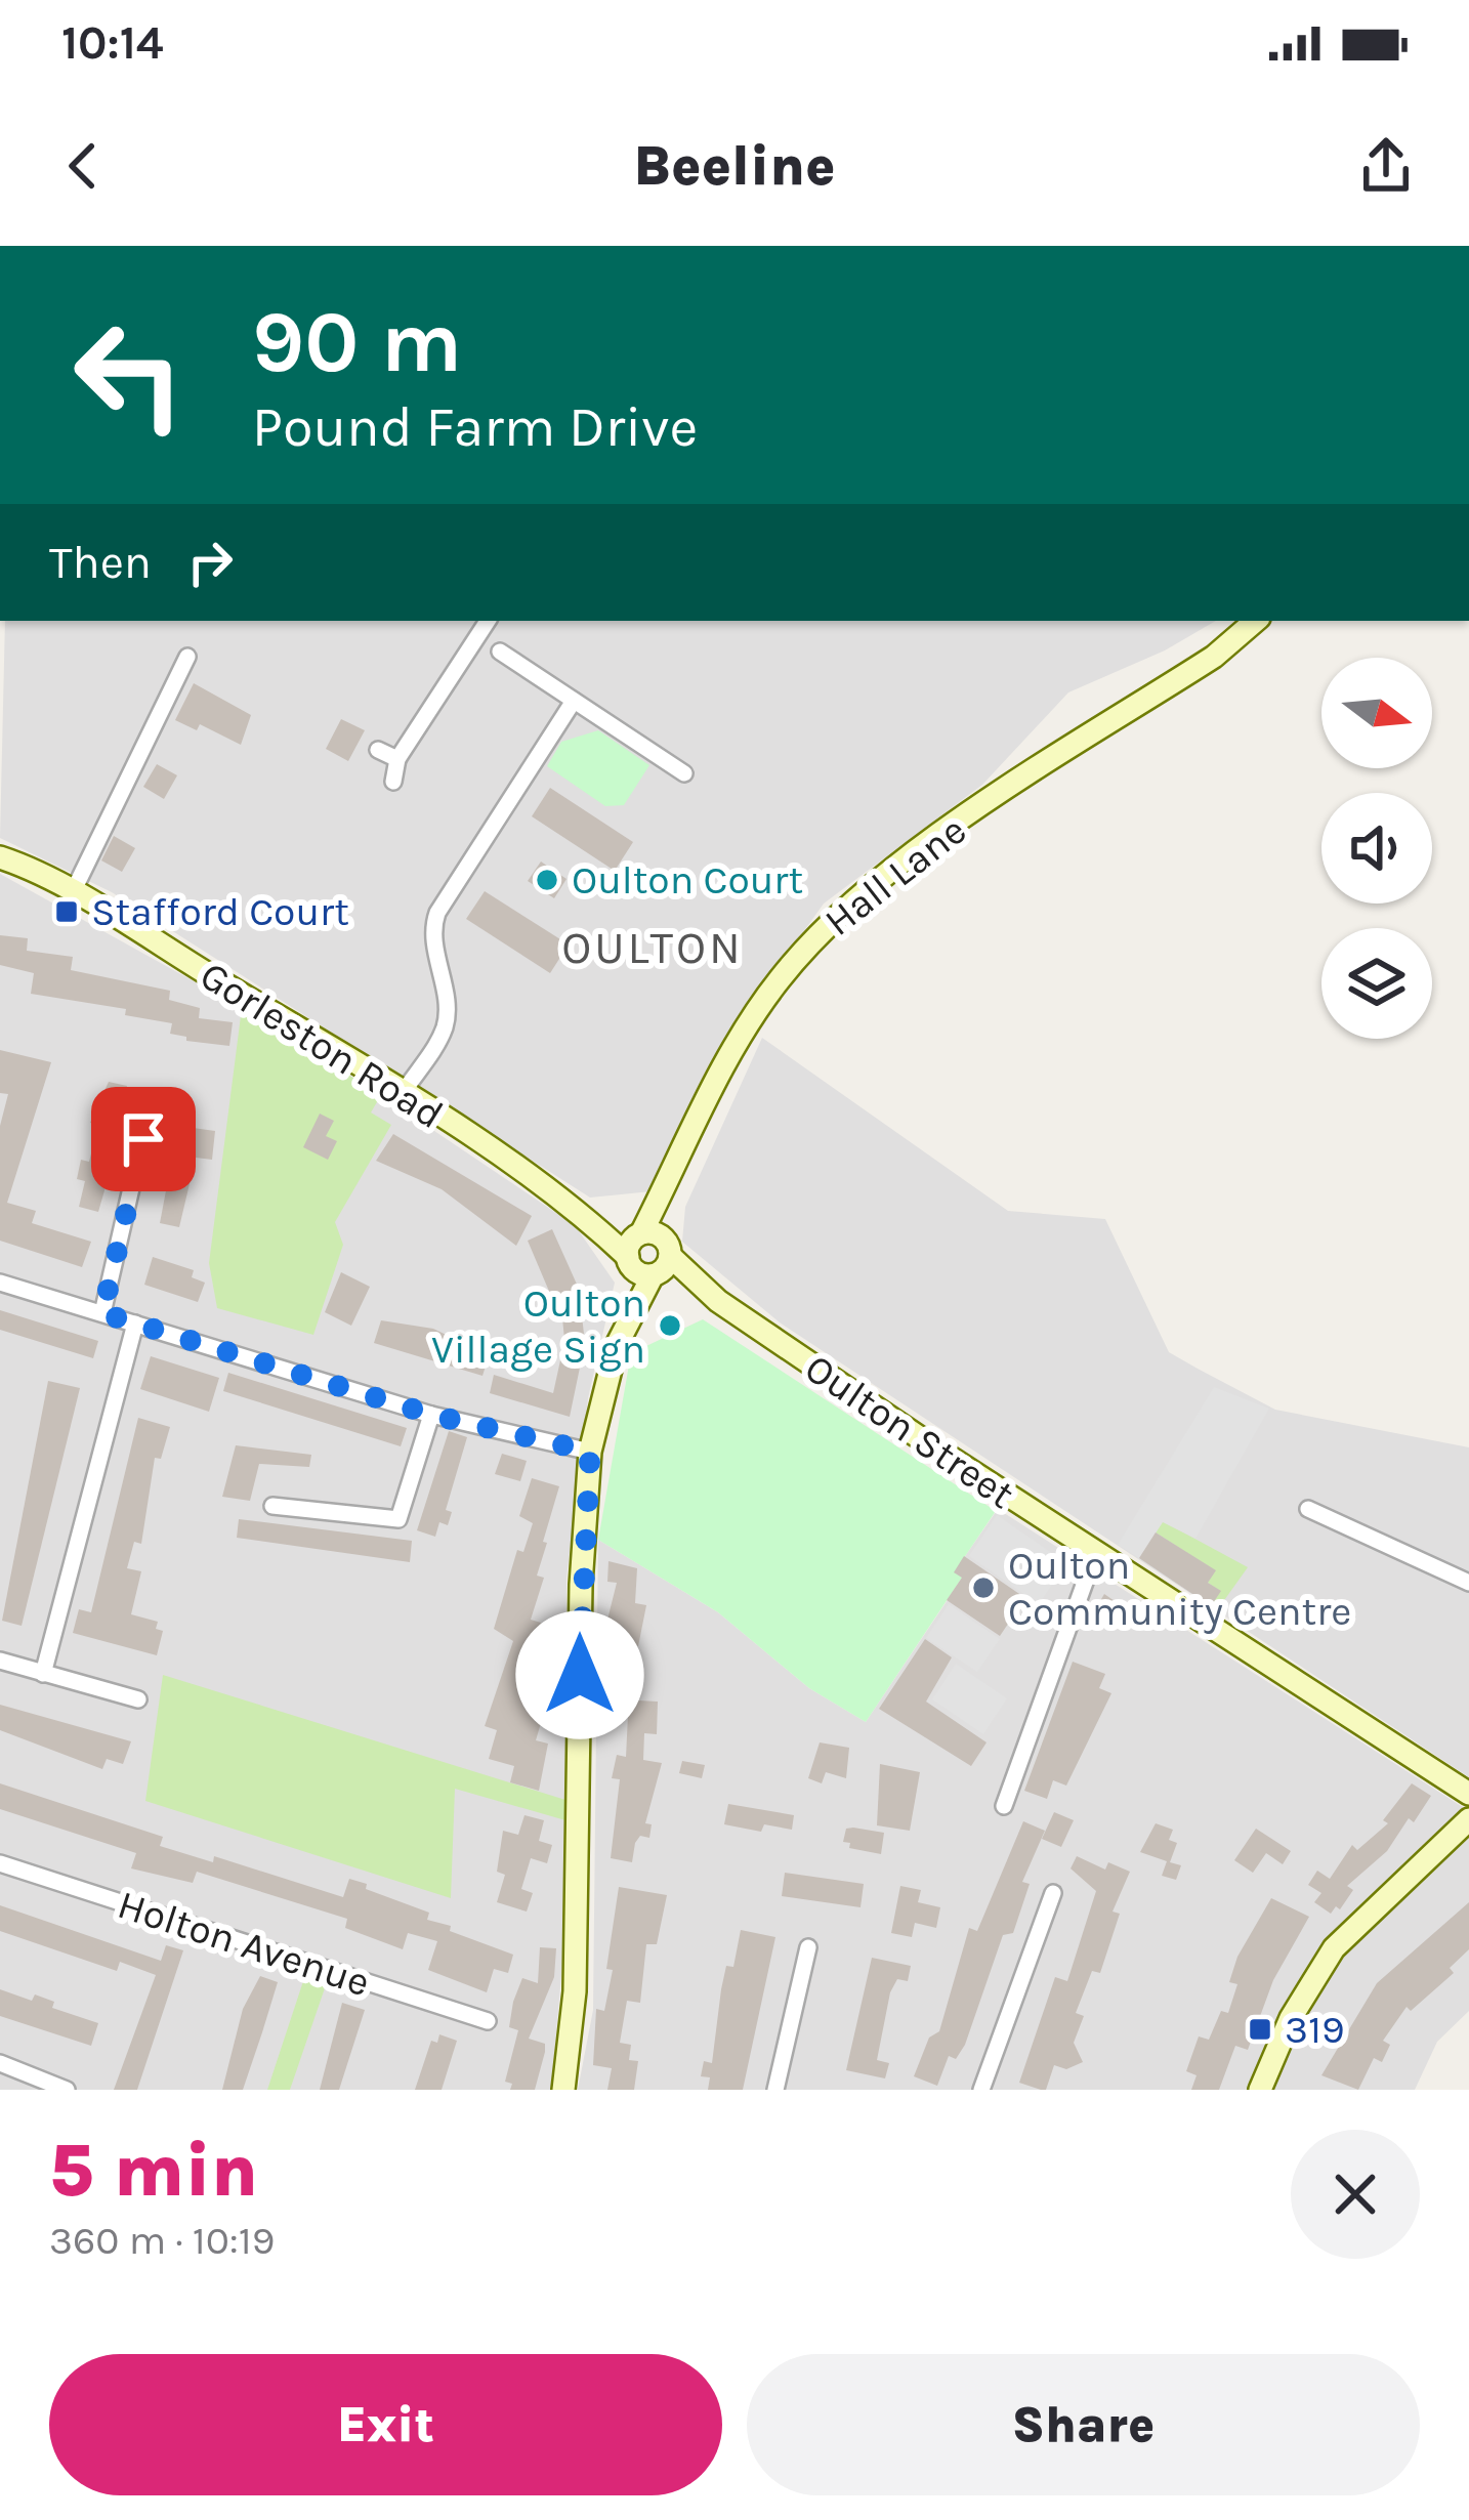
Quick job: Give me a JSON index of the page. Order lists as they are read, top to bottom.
{
  "streets": {
    "main road": ["Hall Lane", "Gorleston Road", "Oulton Street"],
    "street": ["Holton Avenue"]
  },
  "crossings": [
    ["Hall Lane", "Gorleston Road"],
    ["Hall Lane", "Oulton Street"],
    ["Gorleston Road", "Oulton Street"]
  ],
  "districts": ["OULTON"],
  "places": {
    "other": ["Oulton Court", "Oulton Village Sign", "Oulton Community Centre"],
    "transit": ["Stafford Court", "319"]
  },
  "north": "right",
  "page": {
    "status": "10:14",
    "header": "Beeline",
    "turn": ["90 m", "Pound Farm Drive"],
    "then": "Then",
    "heading": ["5 min", "360 m · 10:19"],
    "buttons": ["Exit", "Share"]
  }
}
